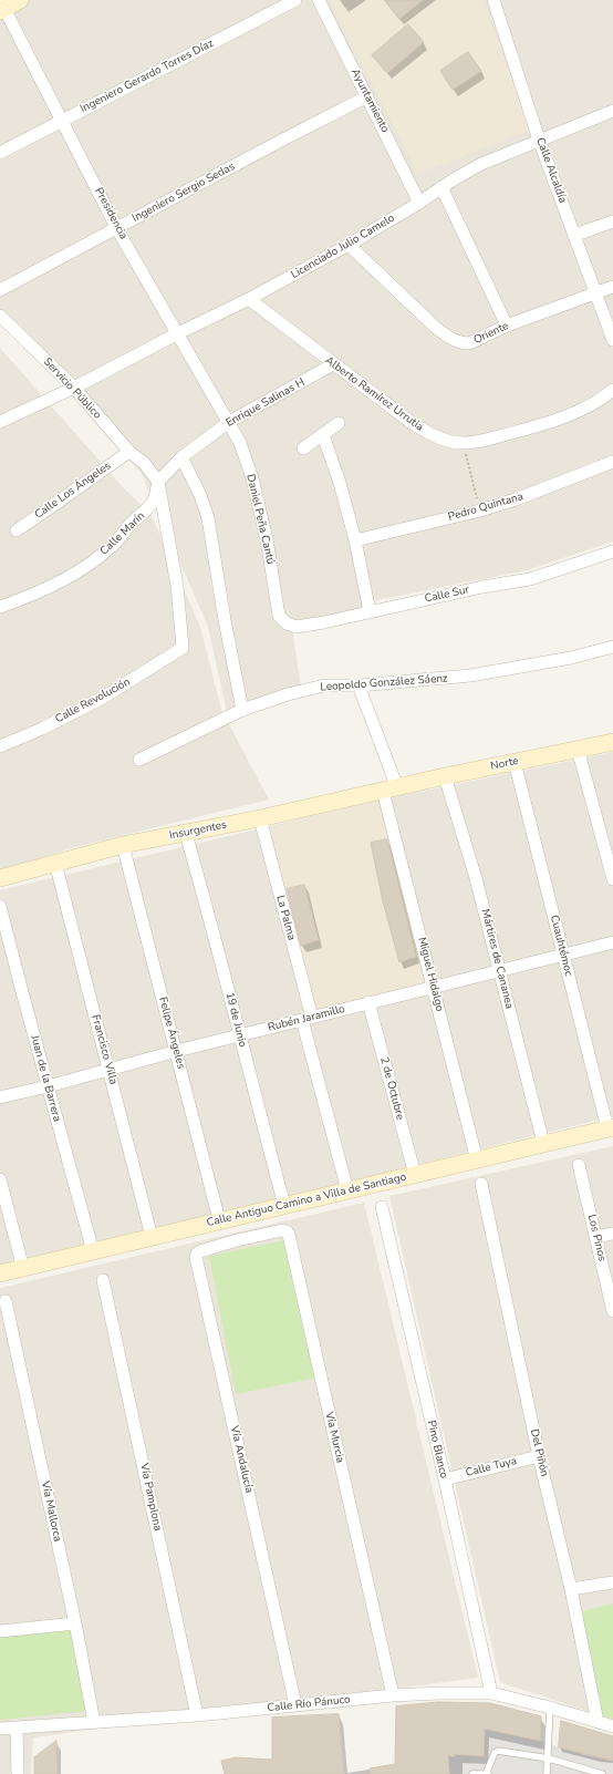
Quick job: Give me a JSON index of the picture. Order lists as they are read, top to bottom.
{
  "streets": {
    "street": [
      "Ingeniero Gerardo Torres Díaz",
      "Ayuntamiento",
      "Calle Alcaldía",
      "Ingeniero Sergio Sedas",
      "Presidencia",
      "Licenciado Julio Camelo",
      "Oriente",
      "Servicio Público",
      "Alberto Ramírez Urrutia",
      "Enrique Salinas H",
      "Calle Los Ángeles",
      "Pedro Quintana",
      "Daniel Peña Cantú",
      "Calle Marín",
      "Calle Sur",
      "Leopoldo González Sáenz",
      "Calle Revolución",
      "Norte",
      "Insurgentes",
      "La Palma",
      "Cuauhtémoc",
      "Mártires de Cananea",
      "Miguel Hidalgo",
      "Rubén Jaramillo",
      "19 de Junio",
      "Felipe Ángeles",
      "Francisco Villa",
      "Juan de la Barrera",
      "2 de Octubre",
      "Calle Antiguo Camino a Villa de Santiago",
      "Los Pinos",
      "Vía Murcia",
      "Pino Blanco",
      "Del Piñón",
      "Vía Andalucía",
      "Calle Tuya",
      "Vía Pamplona",
      "Vía Mallorca",
      "Calle Río Pánuco"
    ]
  },
  "crossings": [
    ["Ingeniero Gerardo Torres Díaz", "Presidencia"],
    ["Ayuntamiento", "Ingeniero Sergio Sedas"],
    ["Ayuntamiento", "Licenciado Julio Camelo"],
    ["Calle Alcaldía", "Licenciado Julio Camelo"],
    ["Calle Alcaldía", "Oriente"],
    ["Ingeniero Sergio Sedas", "Presidencia"],
    ["Presidencia", "Licenciado Julio Camelo"],
    ["Presidencia", "Enrique Salinas H"],
    ["Presidencia", "Daniel Peña Cantú"],
    ["Licenciado Julio Camelo", "Oriente"],
    ["Licenciado Julio Camelo", "Servicio Público"],
    ["Licenciado Julio Camelo", "Alberto Ramírez Urrutia"],
    ["Servicio Público", "Enrique Salinas H"],
    ["Servicio Público", "Calle Los Ángeles"],
    ["Servicio Público", "Calle Marín"],
    ["Servicio Público", "Calle Revolución"],
    ["Alberto Ramírez Urrutia", "Enrique Salinas H"],
    ["Enrique Salinas H", "Daniel Peña Cantú"],
    ["Enrique Salinas H", "Calle Marín"],
    ["Enrique Salinas H", "Calle Revolución"],
    ["Daniel Peña Cantú", "Calle Sur"],
    ["Calle Marín", "Calle Revolución"],
    ["Leopoldo González Sáenz", "Miguel Hidalgo"],
    ["Norte", "Insurgentes"],
    ["Norte", "Cuauhtémoc"],
    ["Norte", "Mártires de Cananea"],
    ["Norte", "Miguel Hidalgo"],
    ["Insurgentes", "La Palma"],
    ["Insurgentes", "Miguel Hidalgo"],
    ["Insurgentes", "19 de Junio"],
    ["Insurgentes", "Felipe Ángeles"],
    ["Insurgentes", "Francisco Villa"],
    ["La Palma", "Rubén Jaramillo"],
    ["La Palma", "Calle Antiguo Camino a Villa de Santiago"],
    ["Cuauhtémoc", "Rubén Jaramillo"],
    ["Cuauhtémoc", "Calle Antiguo Camino a Villa de Santiago"],
    ["Mártires de Cananea", "Rubén Jaramillo"],
    ["Mártires de Cananea", "Calle Antiguo Camino a Villa de Santiago"],
    ["Miguel Hidalgo", "Rubén Jaramillo"],
    ["Miguel Hidalgo", "Calle Antiguo Camino a Villa de Santiago"],
    ["Rubén Jaramillo", "19 de Junio"],
    ["Rubén Jaramillo", "Felipe Ángeles"],
    ["Rubén Jaramillo", "Francisco Villa"],
    ["Rubén Jaramillo", "Juan de la Barrera"],
    ["Rubén Jaramillo", "2 de Octubre"],
    ["19 de Junio", "Calle Antiguo Camino a Villa de Santiago"],
    ["Felipe Ángeles", "Calle Antiguo Camino a Villa de Santiago"],
    ["Francisco Villa", "Calle Antiguo Camino a Villa de Santiago"],
    ["Juan de la Barrera", "Calle Antiguo Camino a Villa de Santiago"],
    ["2 de Octubre", "Calle Antiguo Camino a Villa de Santiago"],
    ["Vía Murcia", "Vía Andalucía"],
    ["Vía Murcia", "Calle Río Pánuco"],
    ["Pino Blanco", "Calle Tuya"],
    ["Pino Blanco", "Calle Río Pánuco"],
    ["Del Piñón", "Calle Tuya"],
    ["Del Piñón", "Calle Río Pánuco"],
    ["Vía Andalucía", "Calle Río Pánuco"],
    ["Vía Pamplona", "Calle Río Pánuco"],
    ["Vía Mallorca", "Calle Río Pánuco"]
  ]
}
